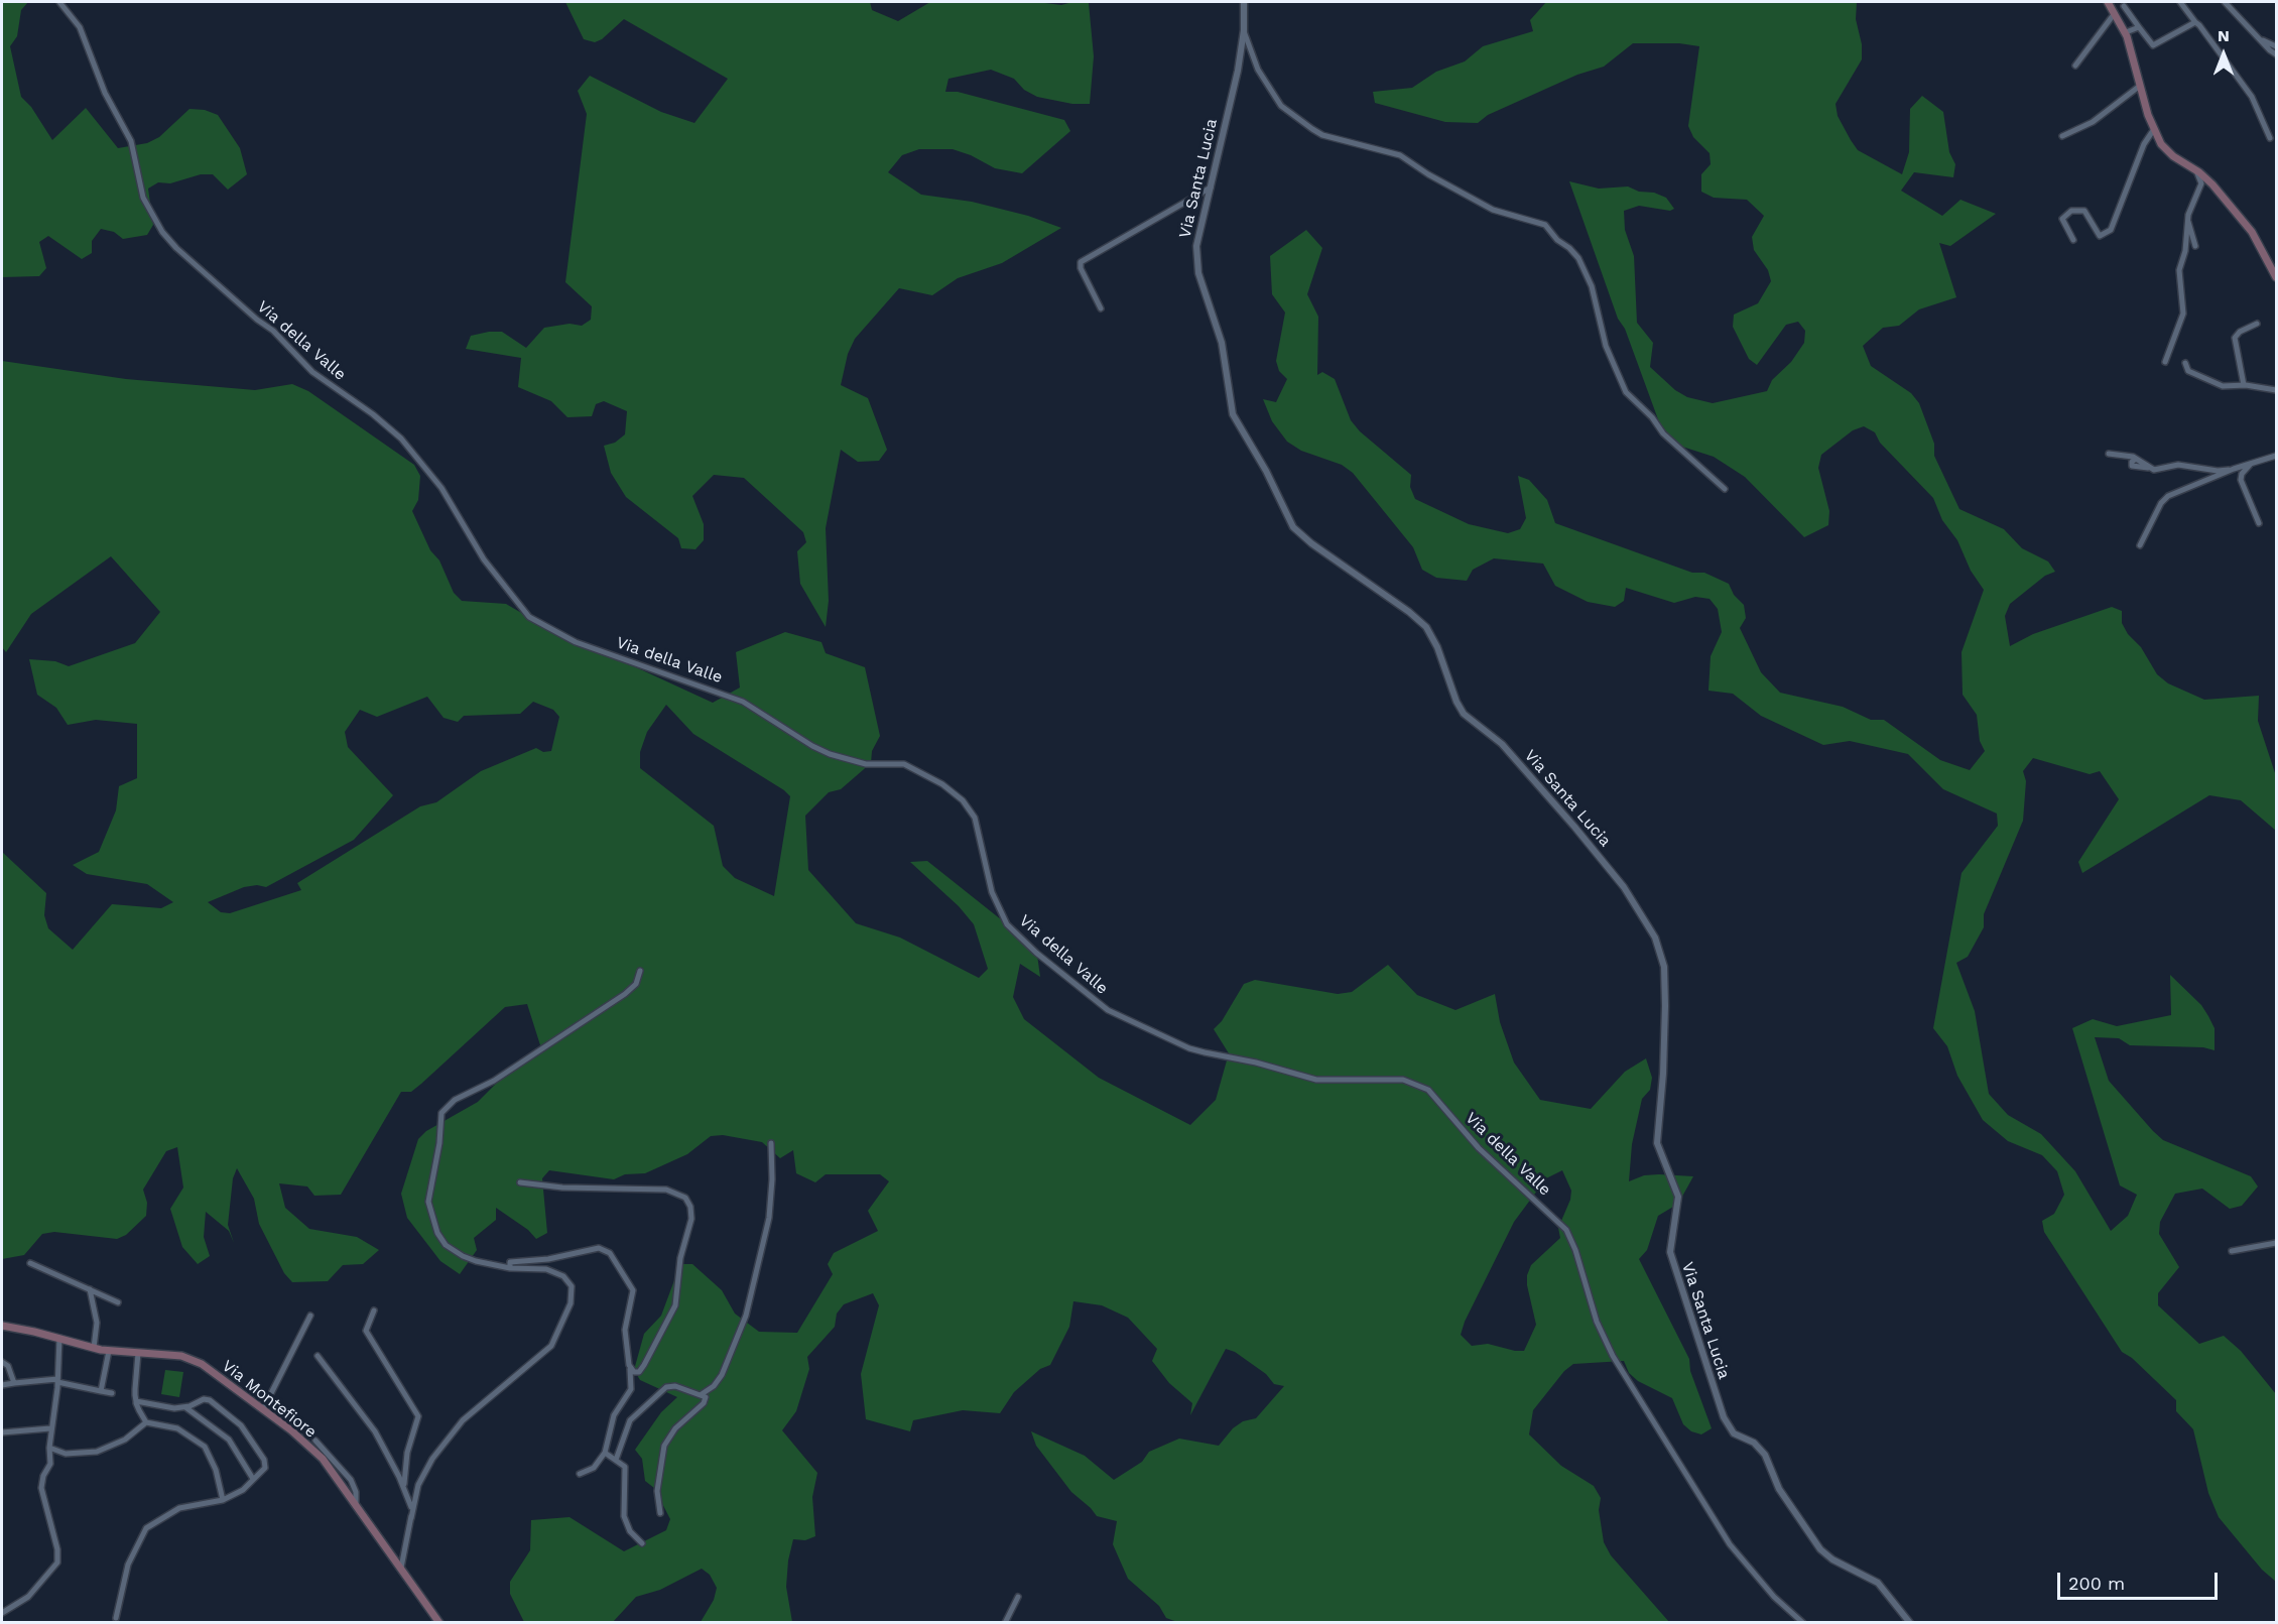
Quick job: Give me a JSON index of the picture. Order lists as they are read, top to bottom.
{
  "streets": {
    "main road": ["Via Montefiore"],
    "street": ["Via Santa Lucia", "Via della Valle"]
  },
  "scale_bar": "200 m",
  "north": "top"
}
